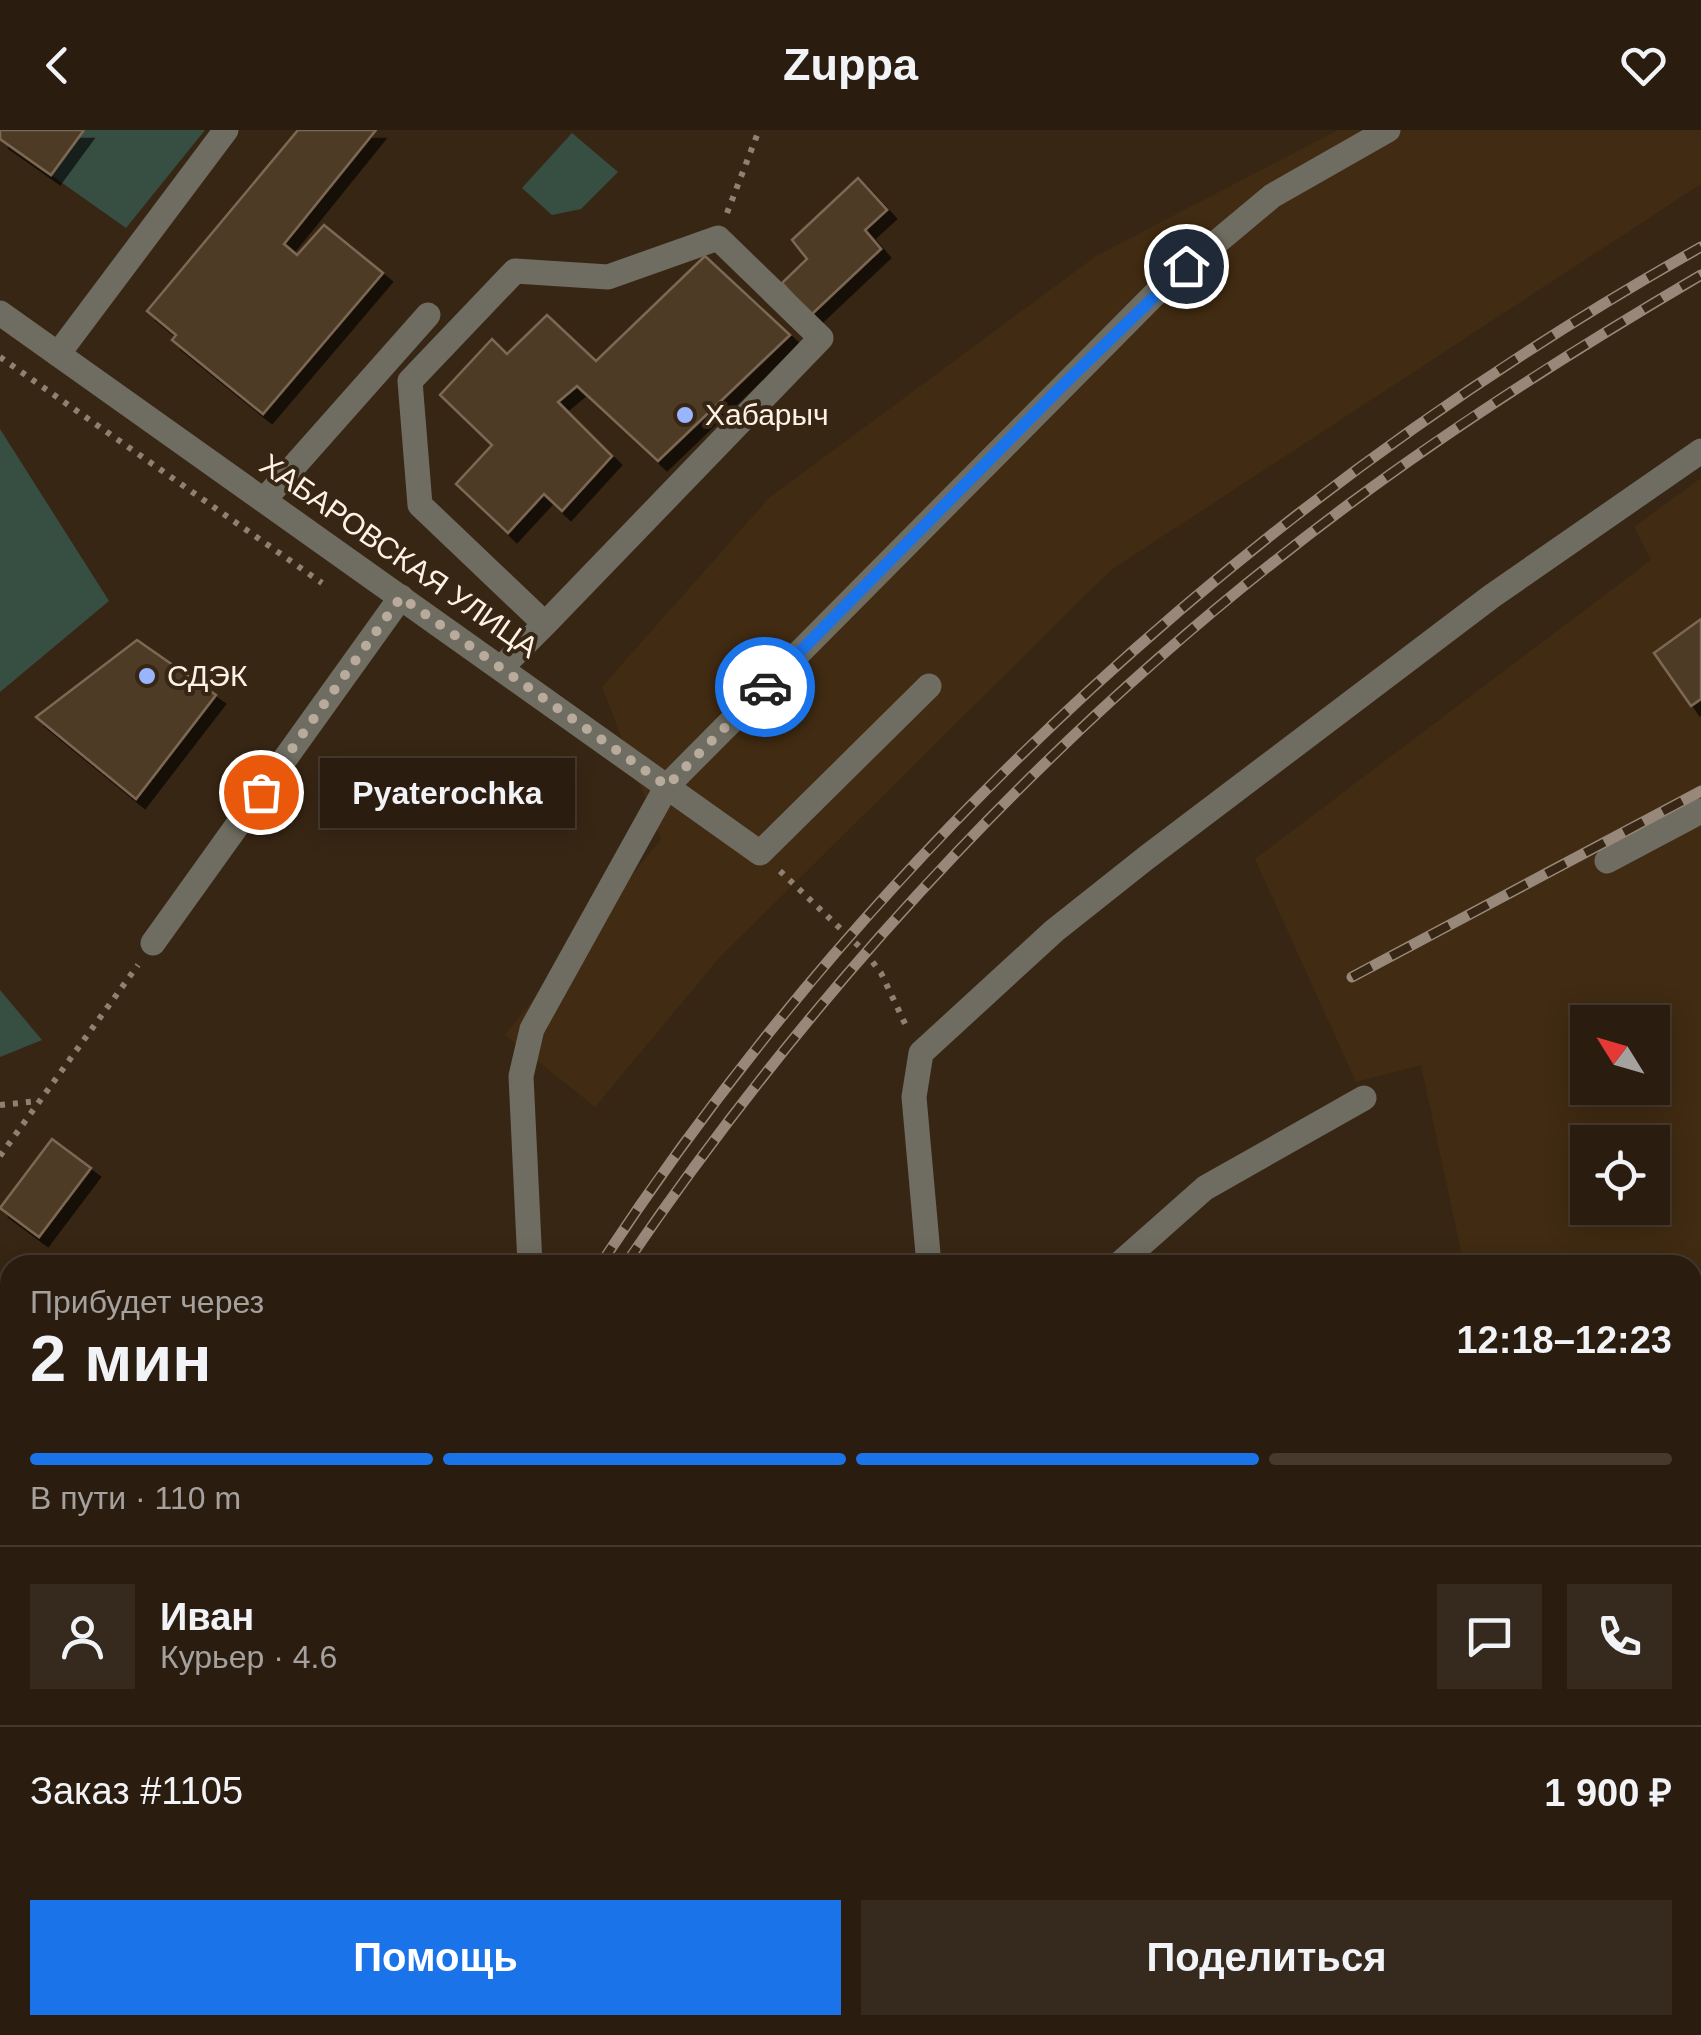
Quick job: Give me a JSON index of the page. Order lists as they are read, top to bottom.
{
  "streets": {
    "street": ["ХАБАРОВСКАЯ УЛИЦА"]
  },
  "places": ["Хабарыч", "СДЭК", "Pyaterochka"],
  "north": "top left",
  "page": {
    "header": "Zuppa",
    "bubble": "Pyaterochka",
    "heading": ["2 мин", "Прибудет через", "12:18–12:23"],
    "panel": [
      "Иван",
      "Курьер · 4.6",
      "Заказ #1105",
      "1 900 ₽"
    ],
    "bar": "В пути · 110 m",
    "buttons": ["Помощь", "Поделиться"]
  }
}
